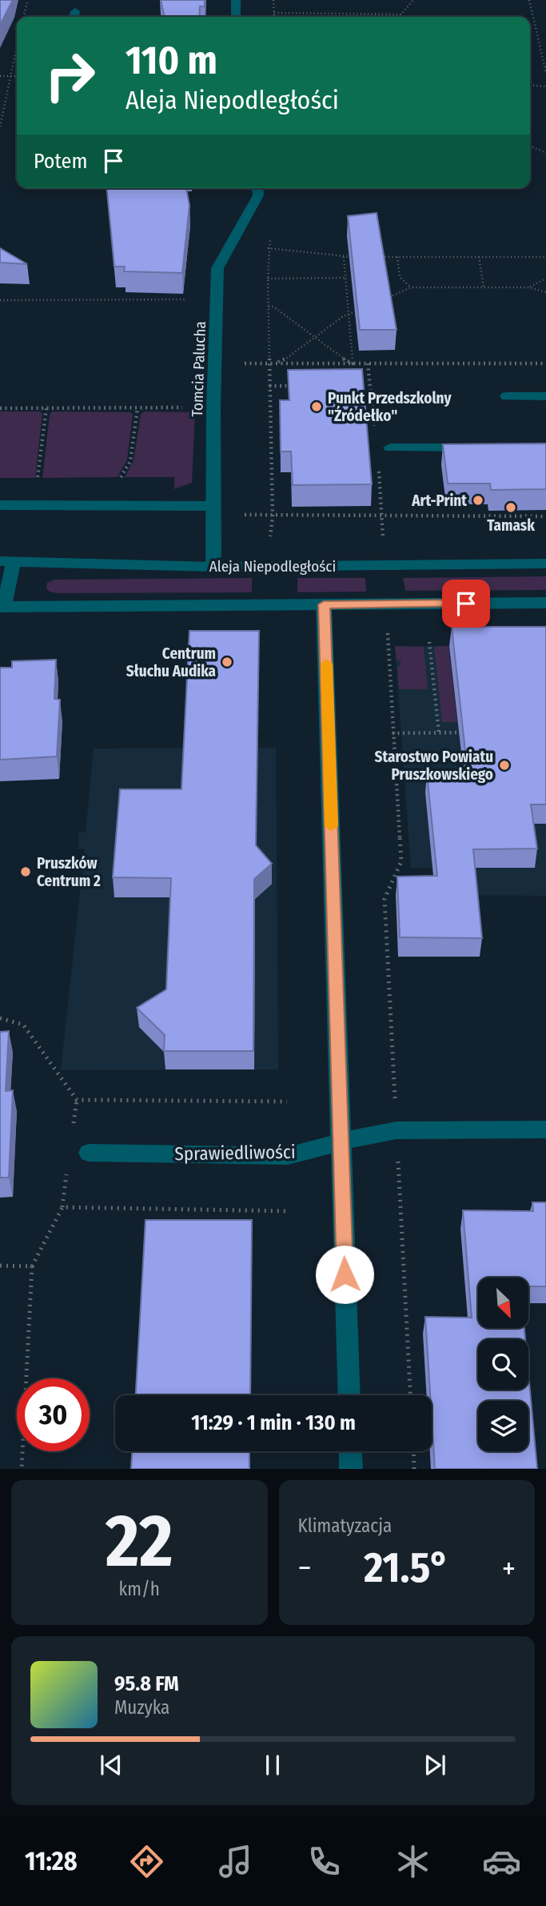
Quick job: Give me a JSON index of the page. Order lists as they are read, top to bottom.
{
  "streets": {
    "street": ["Tomcia Palucha", "Aleja Niepodległości", "Sprawiedliwości"]
  },
  "crossings": [
    ["Tomcia Palucha", "Aleja Niepodległości"]
  ],
  "places": [
    "Punkt Przedszkolny \"Źródełko\"",
    "Art-Print",
    "Tamask",
    "Centrum Słuchu Audika",
    "Starostwo Powiatu Pruszkowskiego",
    "Pruszków Centrum 2"
  ],
  "north": "bottom right",
  "page": {
    "turn": ["110 m", "Aleja Niepodległości"],
    "then": "Potem",
    "limit": "30",
    "trip": "11:29 · 1 min · 130 m",
    "tile": [
      ["22", "km/h"],
      "Klimatyzacja"
    ],
    "heat": ["−", "21.5°", "+"],
    "song": ["95.8 FM", "Muzyka"],
    "tabs": "11:28"
  }
}
